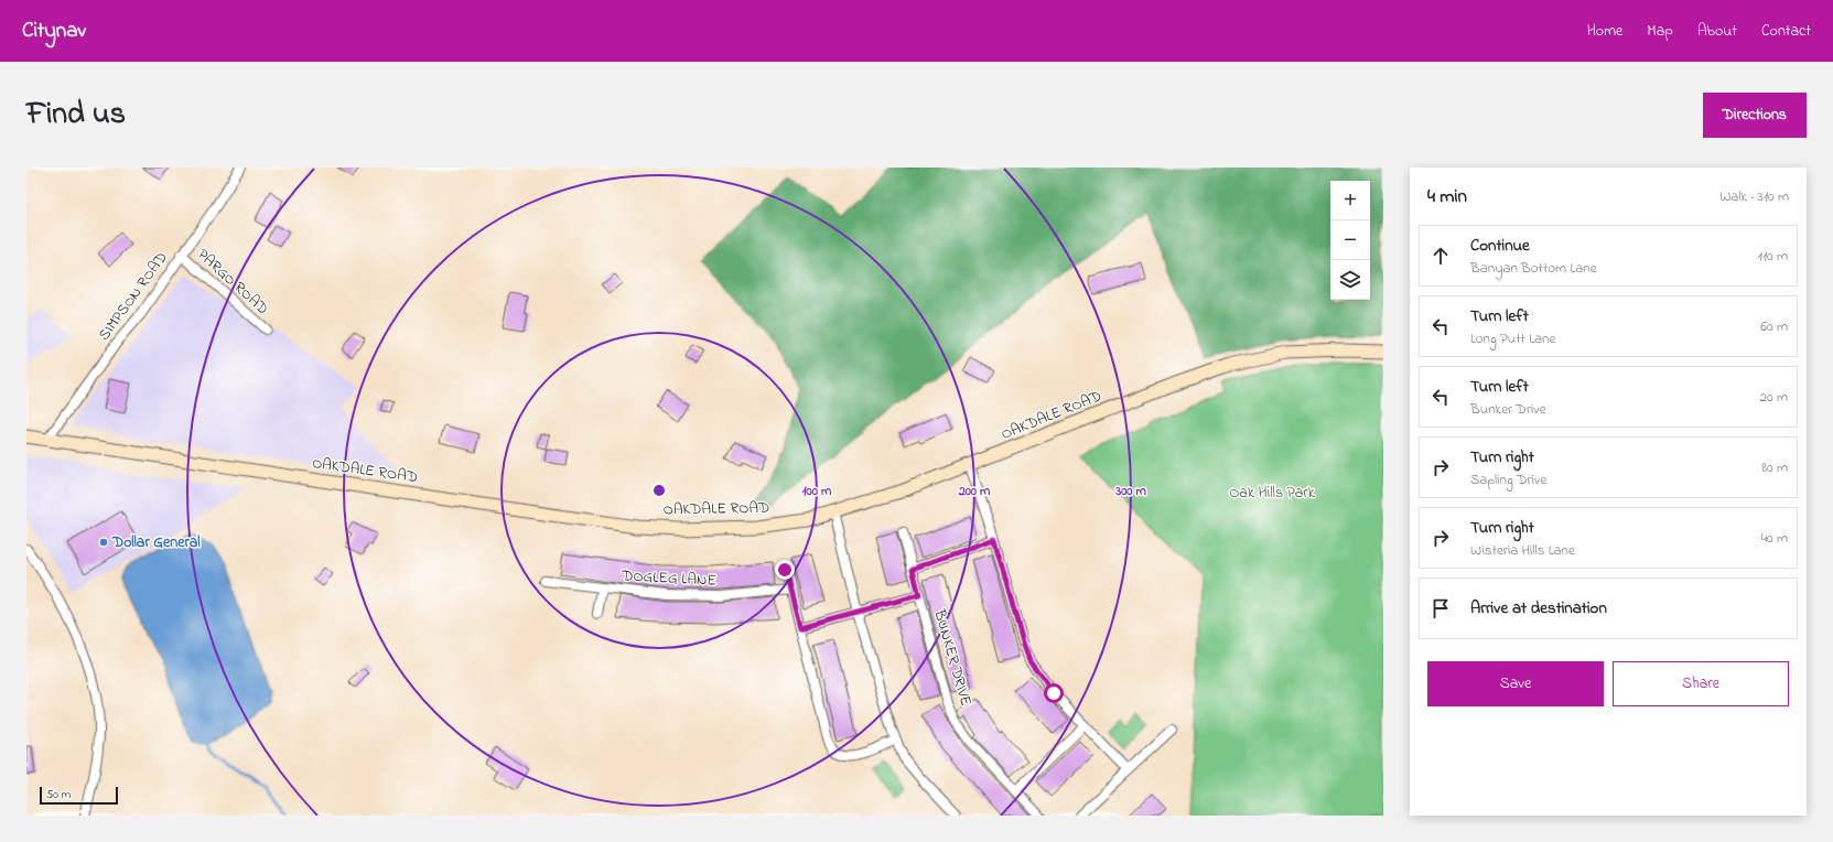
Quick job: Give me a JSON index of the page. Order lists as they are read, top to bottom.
{
  "streets": {
    "main road": ["OAKDALE ROAD"],
    "street": [
      "PARGO ROAD",
      "SIMPSON ROAD",
      "DOGLEG LANE",
      "BUNKER DRIVE"
    ]
  },
  "crossings": [
    ["PARGO ROAD", "SIMPSON ROAD"],
    ["SIMPSON ROAD", "OAKDALE ROAD"]
  ],
  "parks": ["Oak Hills Park"],
  "places": ["Dollar General"],
  "scale_bar": "50 m",
  "page": {
    "header": "Citynav",
    "nav": [
      "Home",
      "Map",
      "About",
      "Contact"
    ],
    "title": "Find us",
    "buttons": [
      "Directions",
      ["Save", "Share"]
    ],
    "heading": ["4 min", "Walk · 310 m"],
    "map_buttons": ["+", "−"],
    "list": [
      ["Continue", "Banyan Bottom Lane", "110 m"],
      ["Turn left", "Long Putt Lane", "60 m"],
      ["Turn left", "Bunker Drive", "20 m"],
      ["Turn right", "Sapling Drive", "80 m"],
      ["Turn right", "Wisteria Hills Lane", "40 m"],
      "Arrive at destination"
    ],
    "scale": "50 m"
  },
  "rings": ["100 m", "200 m", "300 m"]
}
